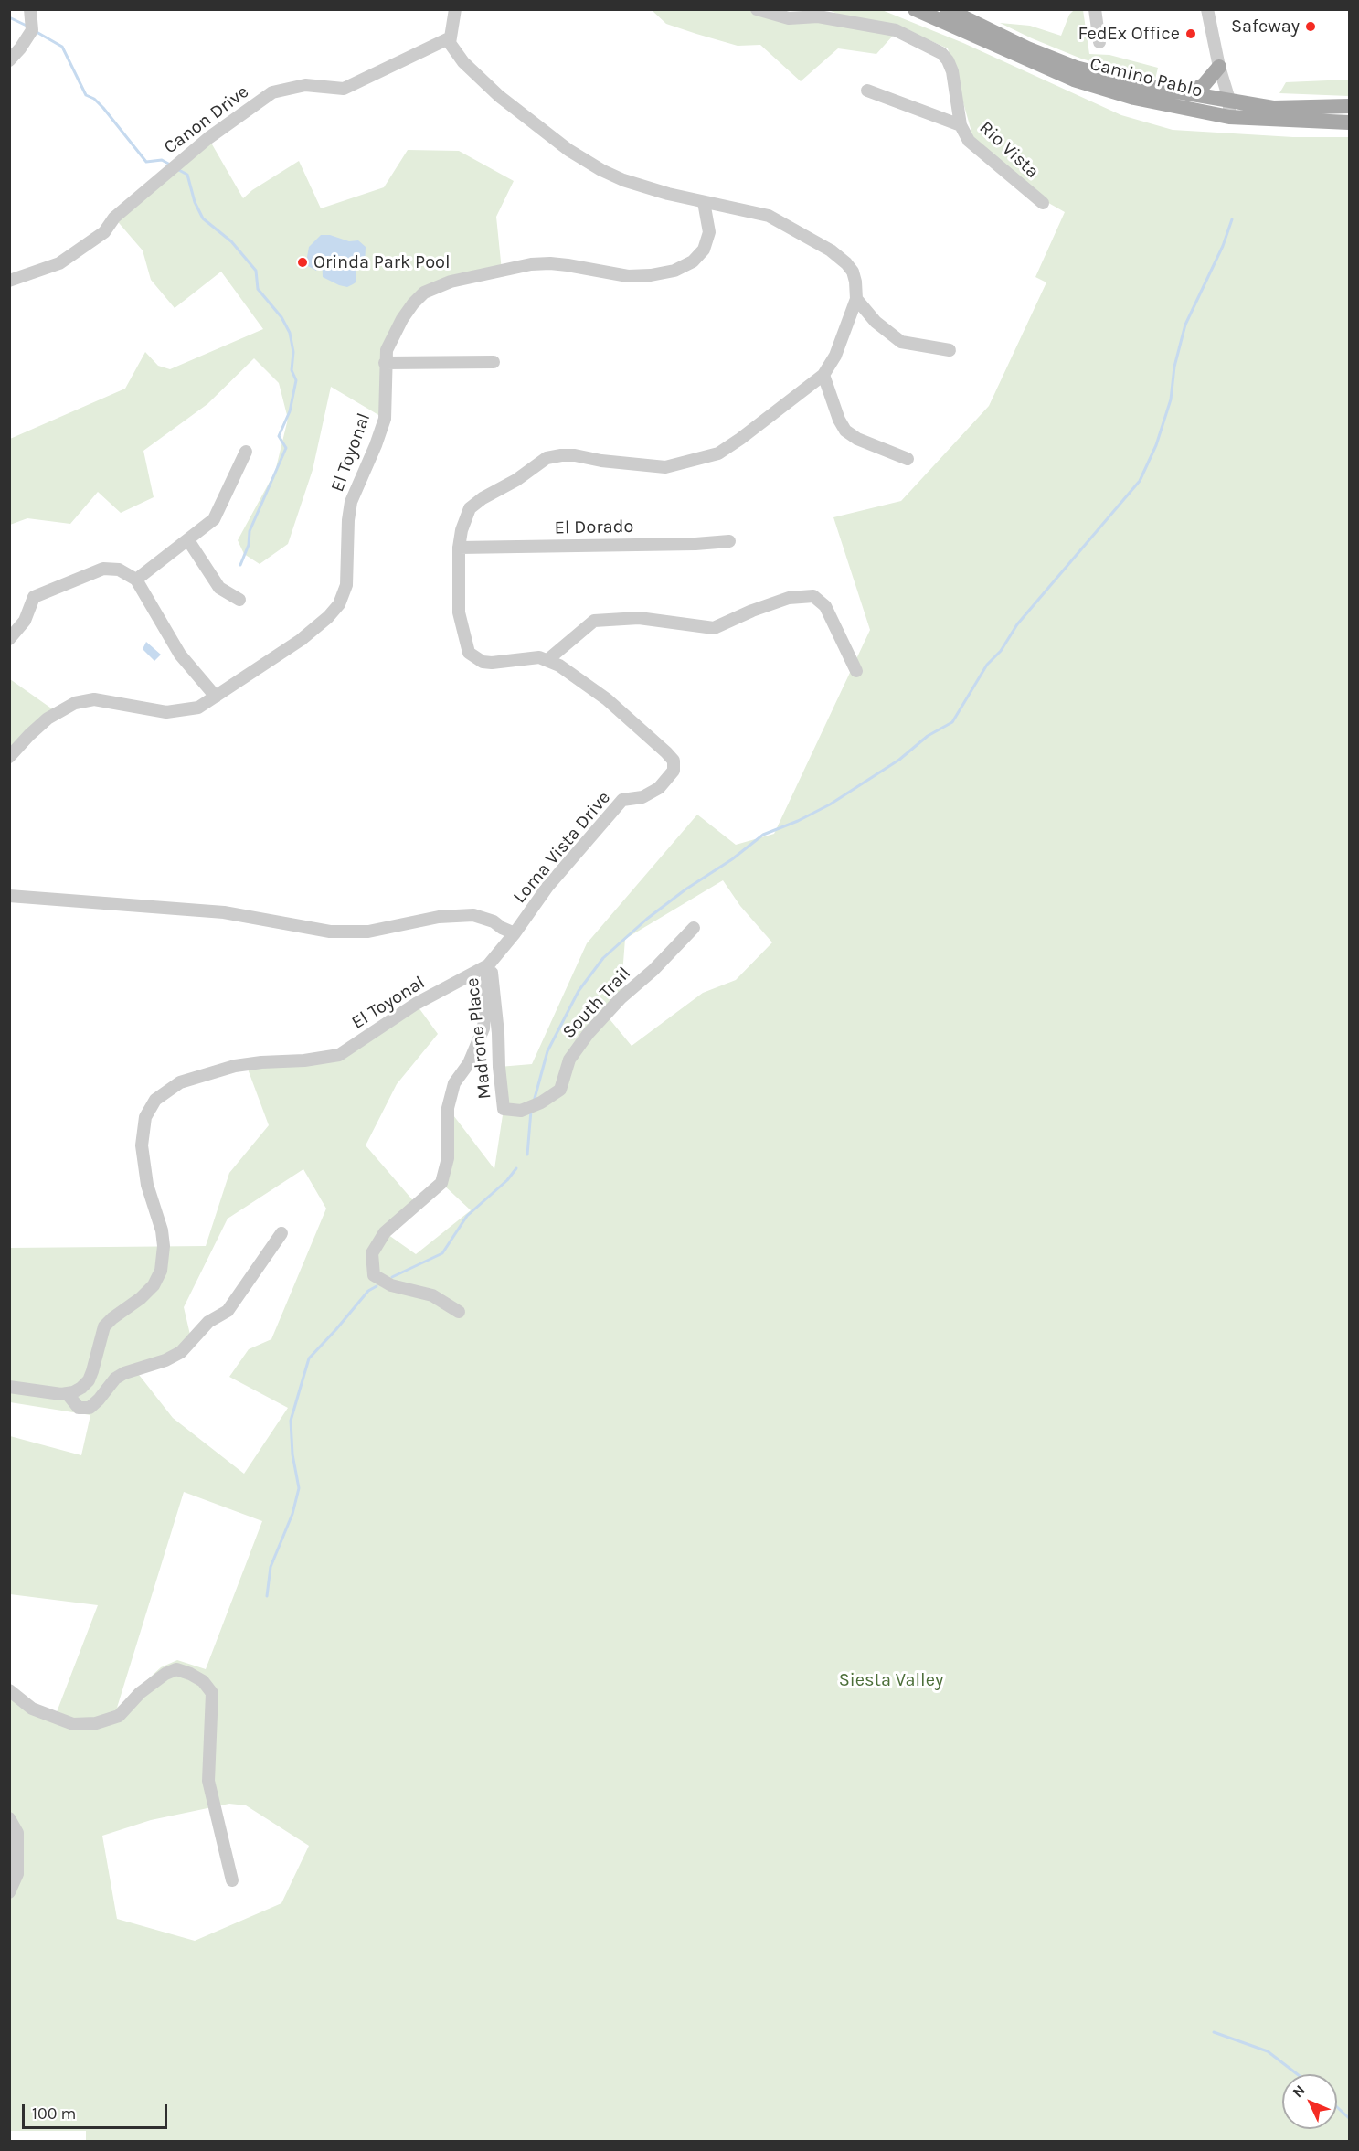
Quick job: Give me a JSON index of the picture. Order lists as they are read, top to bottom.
{
  "streets": {
    "main road": ["Camino Pablo"],
    "street": [
      "Canon Drive",
      "Rio Vista",
      "El Toyonal",
      "El Dorado",
      "Loma Vista Drive",
      "South Trail",
      "Madrone Place"
    ]
  },
  "crossings": [
    ["El Toyonal", "Loma Vista Drive"],
    ["El Toyonal", "Madrone Place"],
    ["El Dorado", "Loma Vista Drive"],
    ["South Trail", "Madrone Place"]
  ],
  "parks": ["Siesta Valley"],
  "places": ["Safeway", "FedEx Office", "Orinda Park Pool"],
  "scale_bar": "100 m",
  "north": "top left"
}
